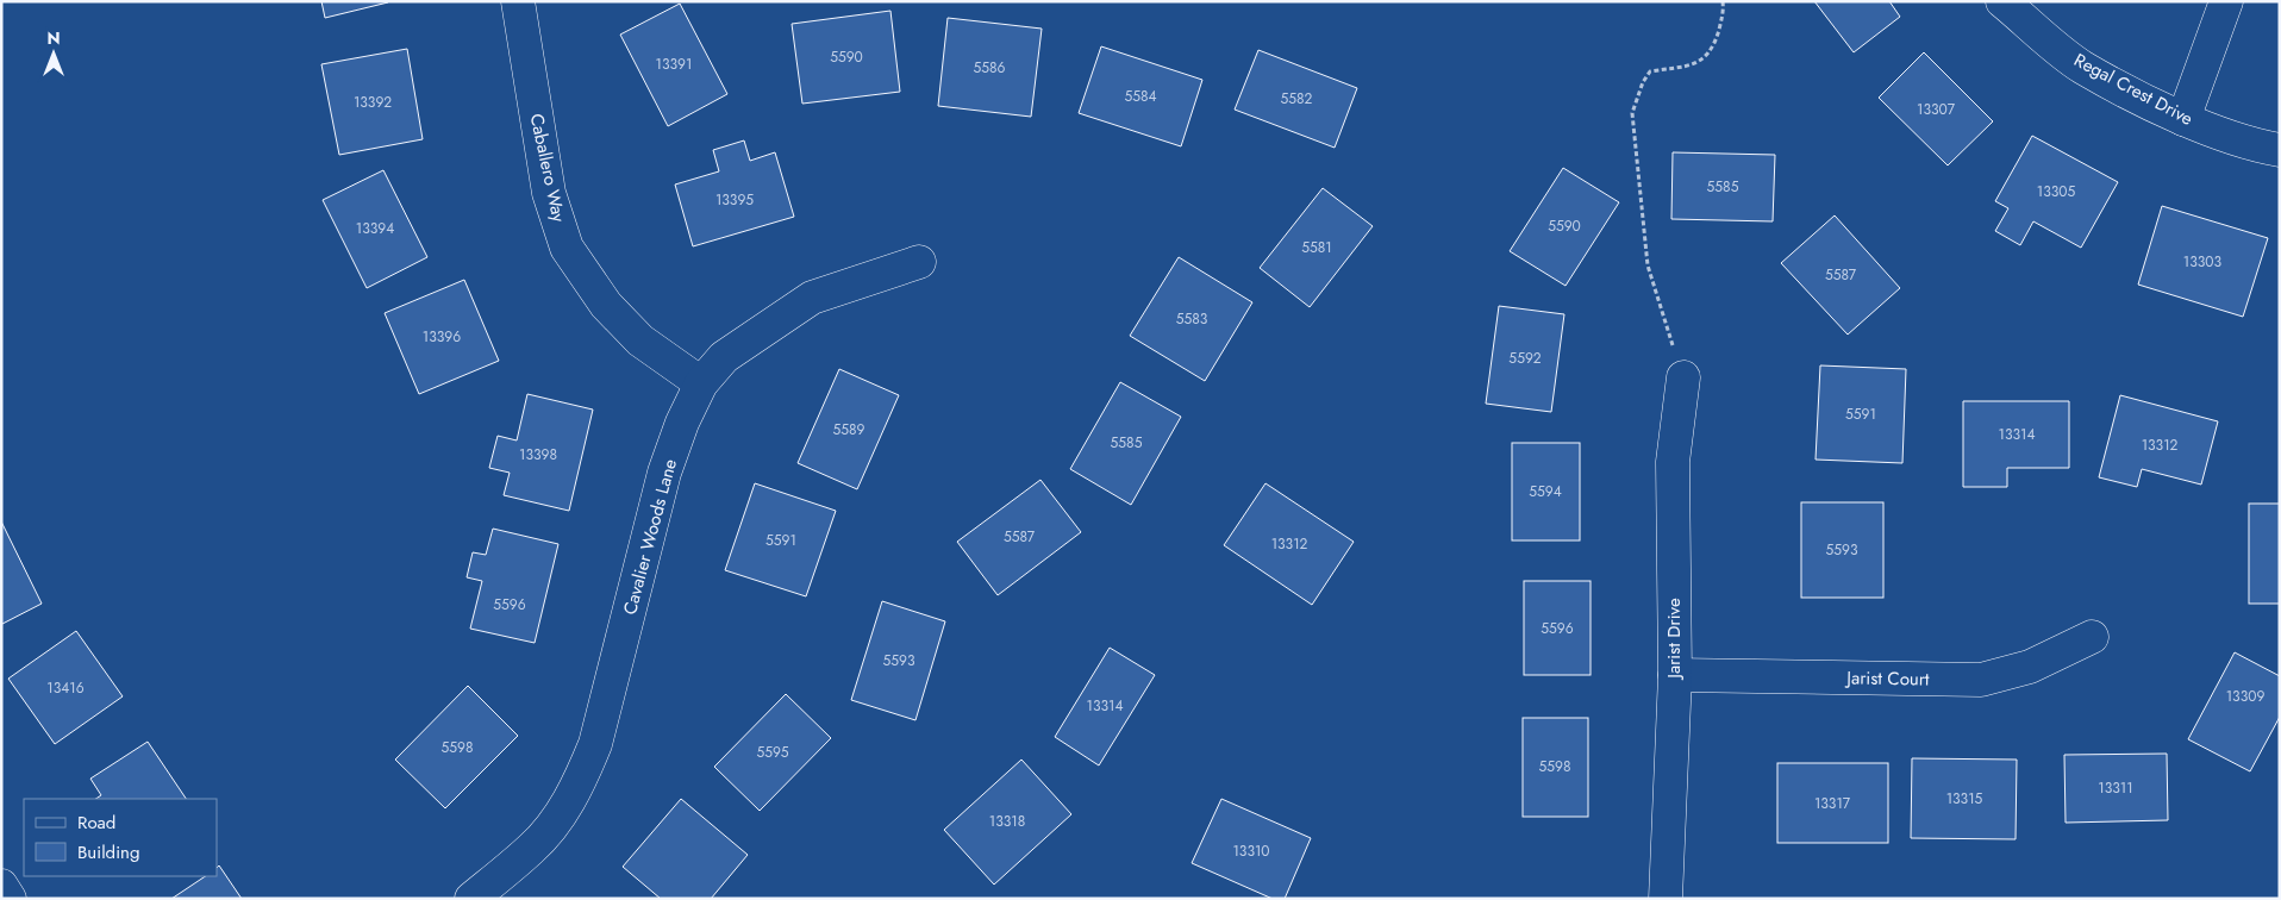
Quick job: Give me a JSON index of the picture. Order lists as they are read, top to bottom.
{
  "streets": {
    "street": [
      "Regal Crest Drive",
      "Caballero Way",
      "Cavalier Woods Lane",
      "Jarist Drive",
      "Jarist Court"
    ]
  },
  "crossings": [
    ["Caballero Way", "Cavalier Woods Lane"],
    ["Jarist Drive", "Jarist Court"]
  ],
  "house_numbers": [
    "5590",
    "13391",
    "5586",
    "5584",
    "5582",
    "13392",
    "13307",
    "5585",
    "13305",
    "13395",
    "5590",
    "13394",
    "5581",
    "13303",
    "5587",
    "5583",
    "13396",
    "5592",
    "5591",
    "5589",
    "13314",
    "5585",
    "13312",
    "13398",
    "5594",
    "5587",
    "5591",
    "13312",
    "5593",
    "5596",
    "5596",
    "5593",
    "13416",
    "13309",
    "13314",
    "5598",
    "5595",
    "5598",
    "13311",
    "13315",
    "13317",
    "13318",
    "13310"
  ],
  "legend": ["Road", "Building"],
  "north": "top"
}
